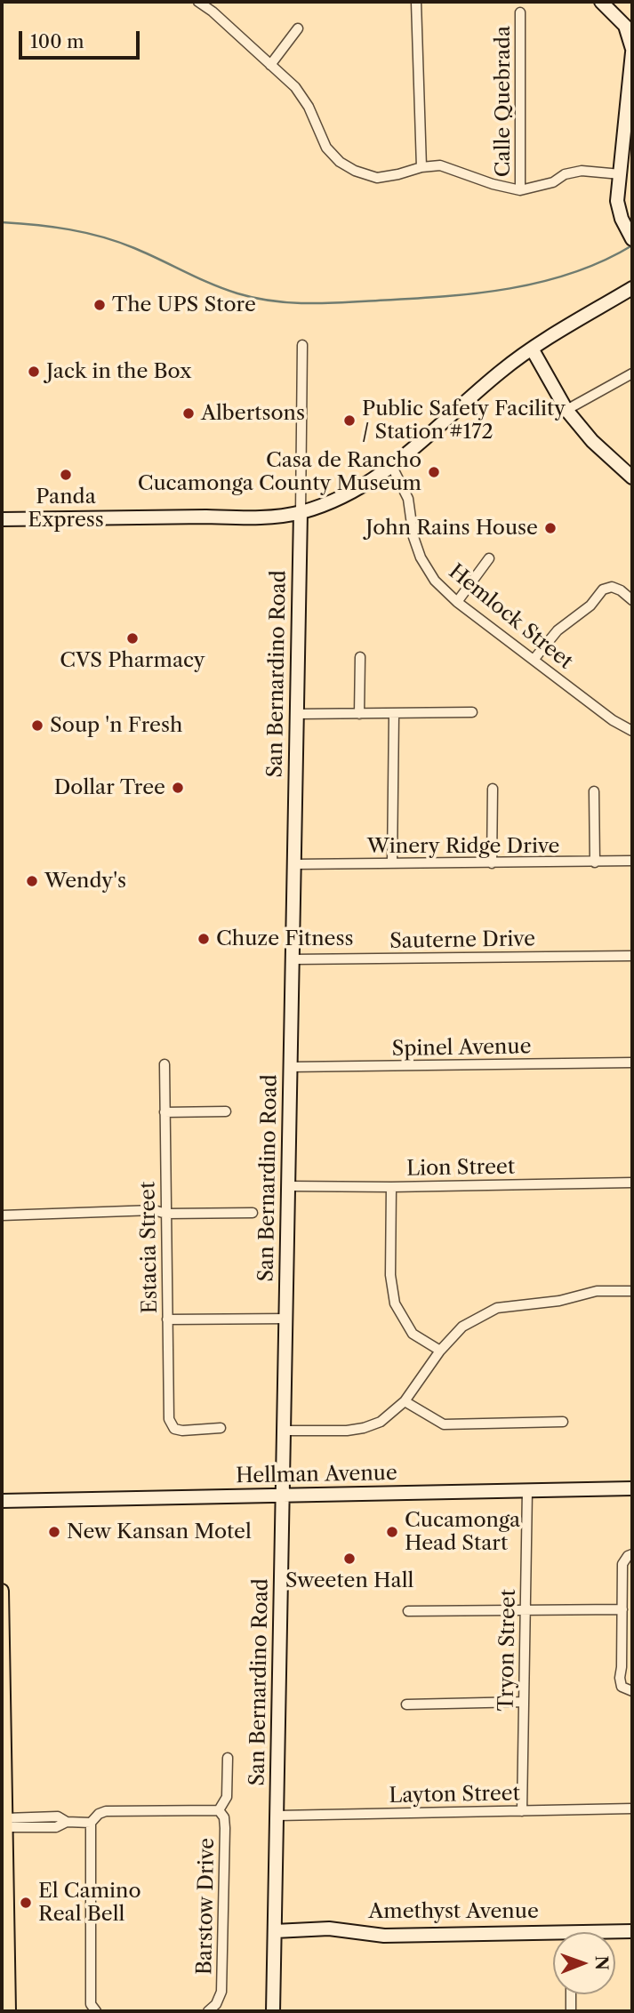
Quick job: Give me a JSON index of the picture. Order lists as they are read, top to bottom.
{
  "streets": {
    "street": [
      "Calle Quebrada",
      "Hemlock Street",
      "San Bernardino Road",
      "Winery Ridge Drive",
      "Sauterne Drive",
      "Spinel Avenue",
      "Lion Street",
      "Estacia Street",
      "Hellman Avenue",
      "Tryon Street",
      "Layton Street",
      "Barstow Drive",
      "Amethyst Avenue"
    ]
  },
  "crossings": [
    ["San Bernardino Road", "Winery Ridge Drive"],
    ["San Bernardino Road", "Sauterne Drive"],
    ["San Bernardino Road", "Spinel Avenue"],
    ["San Bernardino Road", "Lion Street"],
    ["San Bernardino Road", "Hellman Avenue"],
    ["San Bernardino Road", "Layton Street"],
    ["San Bernardino Road", "Amethyst Avenue"],
    ["Hellman Avenue", "Tryon Street"],
    ["Tryon Street", "Layton Street"]
  ],
  "places": [
    "The UPS Store",
    "Jack in the Box",
    "Albertsons",
    "Public Safety Facility / Station #172",
    "Casa de Rancho Cucamonga County Museum",
    "Panda Express",
    "John Rains House",
    "CVS Pharmacy",
    "Soup 'n Fresh",
    "Dollar Tree",
    "Wendy's",
    "Chuze Fitness",
    "New Kansan Motel",
    "Cucamonga Head Start",
    "Sweeten Hall",
    "El Camino Real Bell"
  ],
  "scale_bar": "100 m",
  "north": "right"
}
